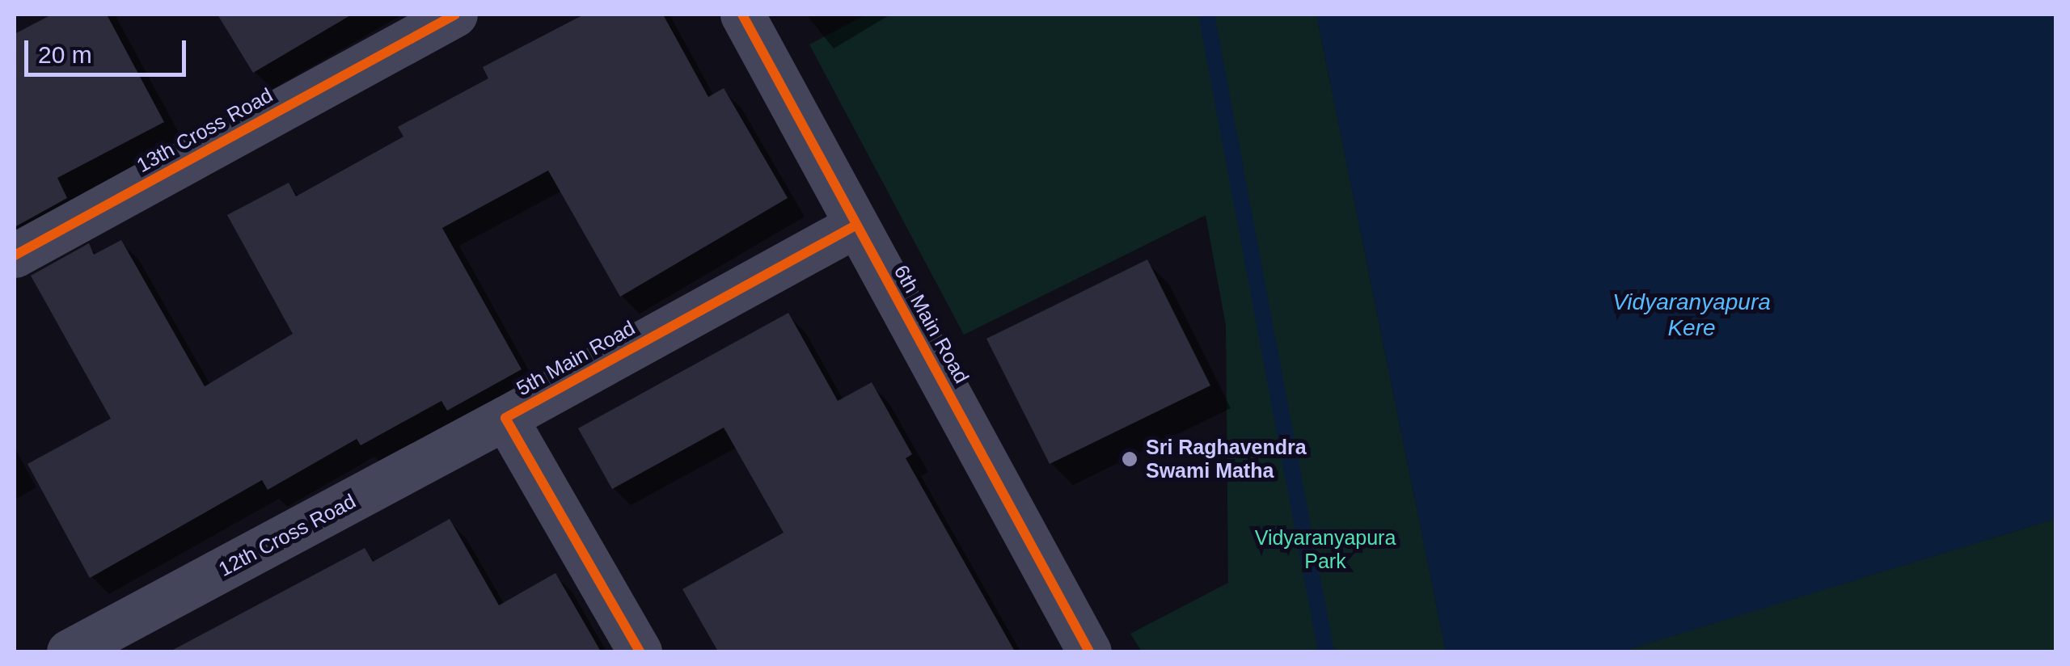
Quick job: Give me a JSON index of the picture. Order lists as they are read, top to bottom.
{
  "streets": {
    "street": [
      "13th Cross Road",
      "6th Main Road",
      "5th Main Road",
      "12th Cross Road"
    ]
  },
  "crossings": [
    ["6th Main Road", "5th Main Road"],
    ["5th Main Road", "12th Cross Road"]
  ],
  "water": ["Vidyaranyapura Kere"],
  "parks": ["Vidyaranyapura Park"],
  "places": ["Sri Raghavendra Swami Matha"],
  "scale_bar": "20 m"
}
